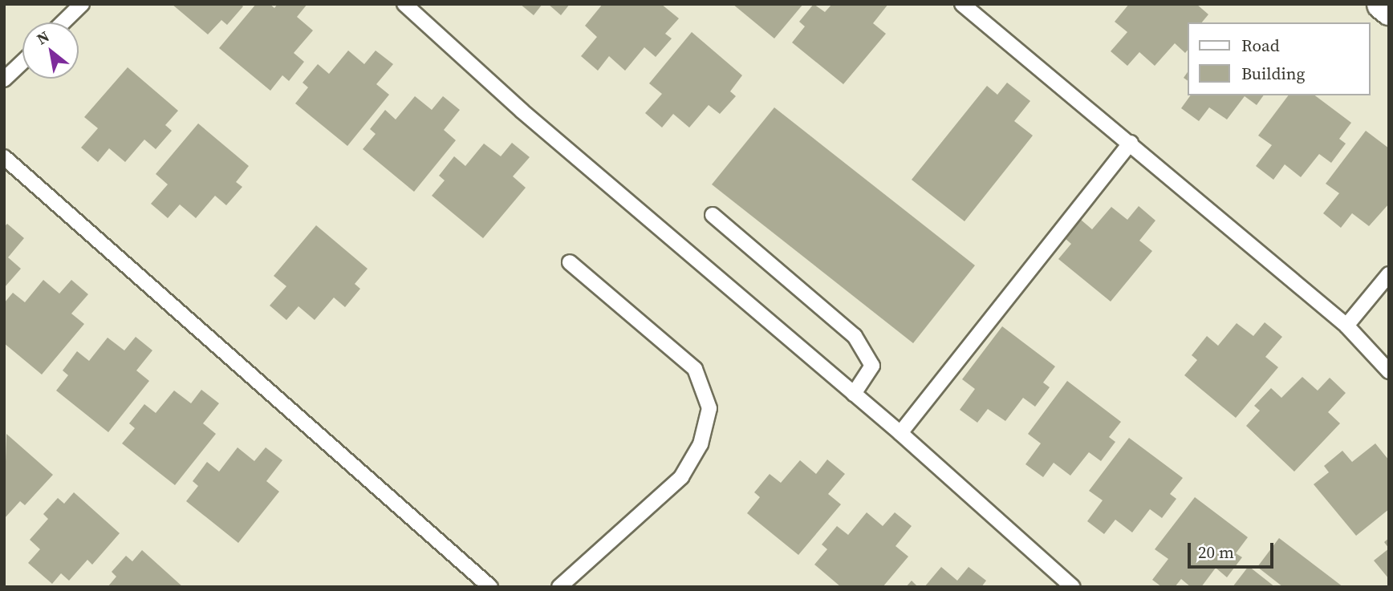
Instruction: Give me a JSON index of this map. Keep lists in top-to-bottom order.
{
  "legend": ["Road", "Building"],
  "scale_bar": "20 m",
  "north": "top left"
}
